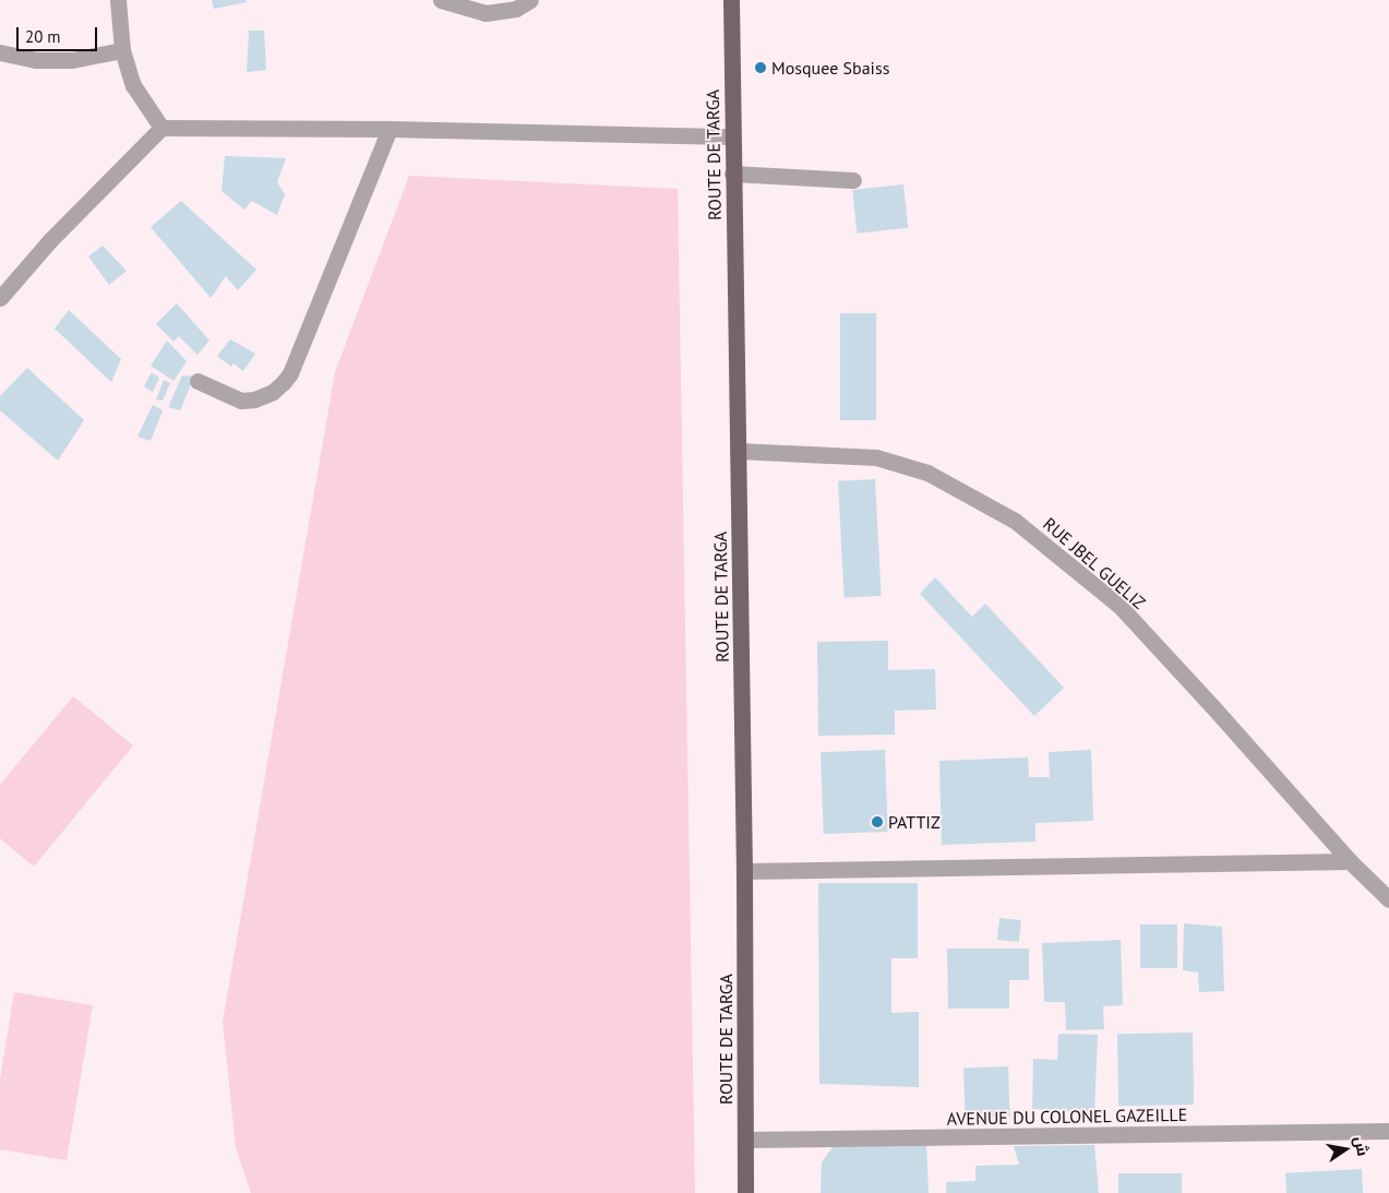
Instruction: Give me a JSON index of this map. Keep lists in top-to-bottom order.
{
  "streets": {
    "main road": ["ROUTE DE TARGA"],
    "street": ["RUE JBEL GUELIZ", "AVENUE DU COLONEL GAZEILLE"]
  },
  "crossings": [
    ["ROUTE DE TARGA", "RUE JBEL GUELIZ"],
    ["ROUTE DE TARGA", "AVENUE DU COLONEL GAZEILLE"]
  ],
  "places": ["Mosquee Sbaiss", "PATTIZ"],
  "scale_bar": "20 m",
  "north": "right"
}
